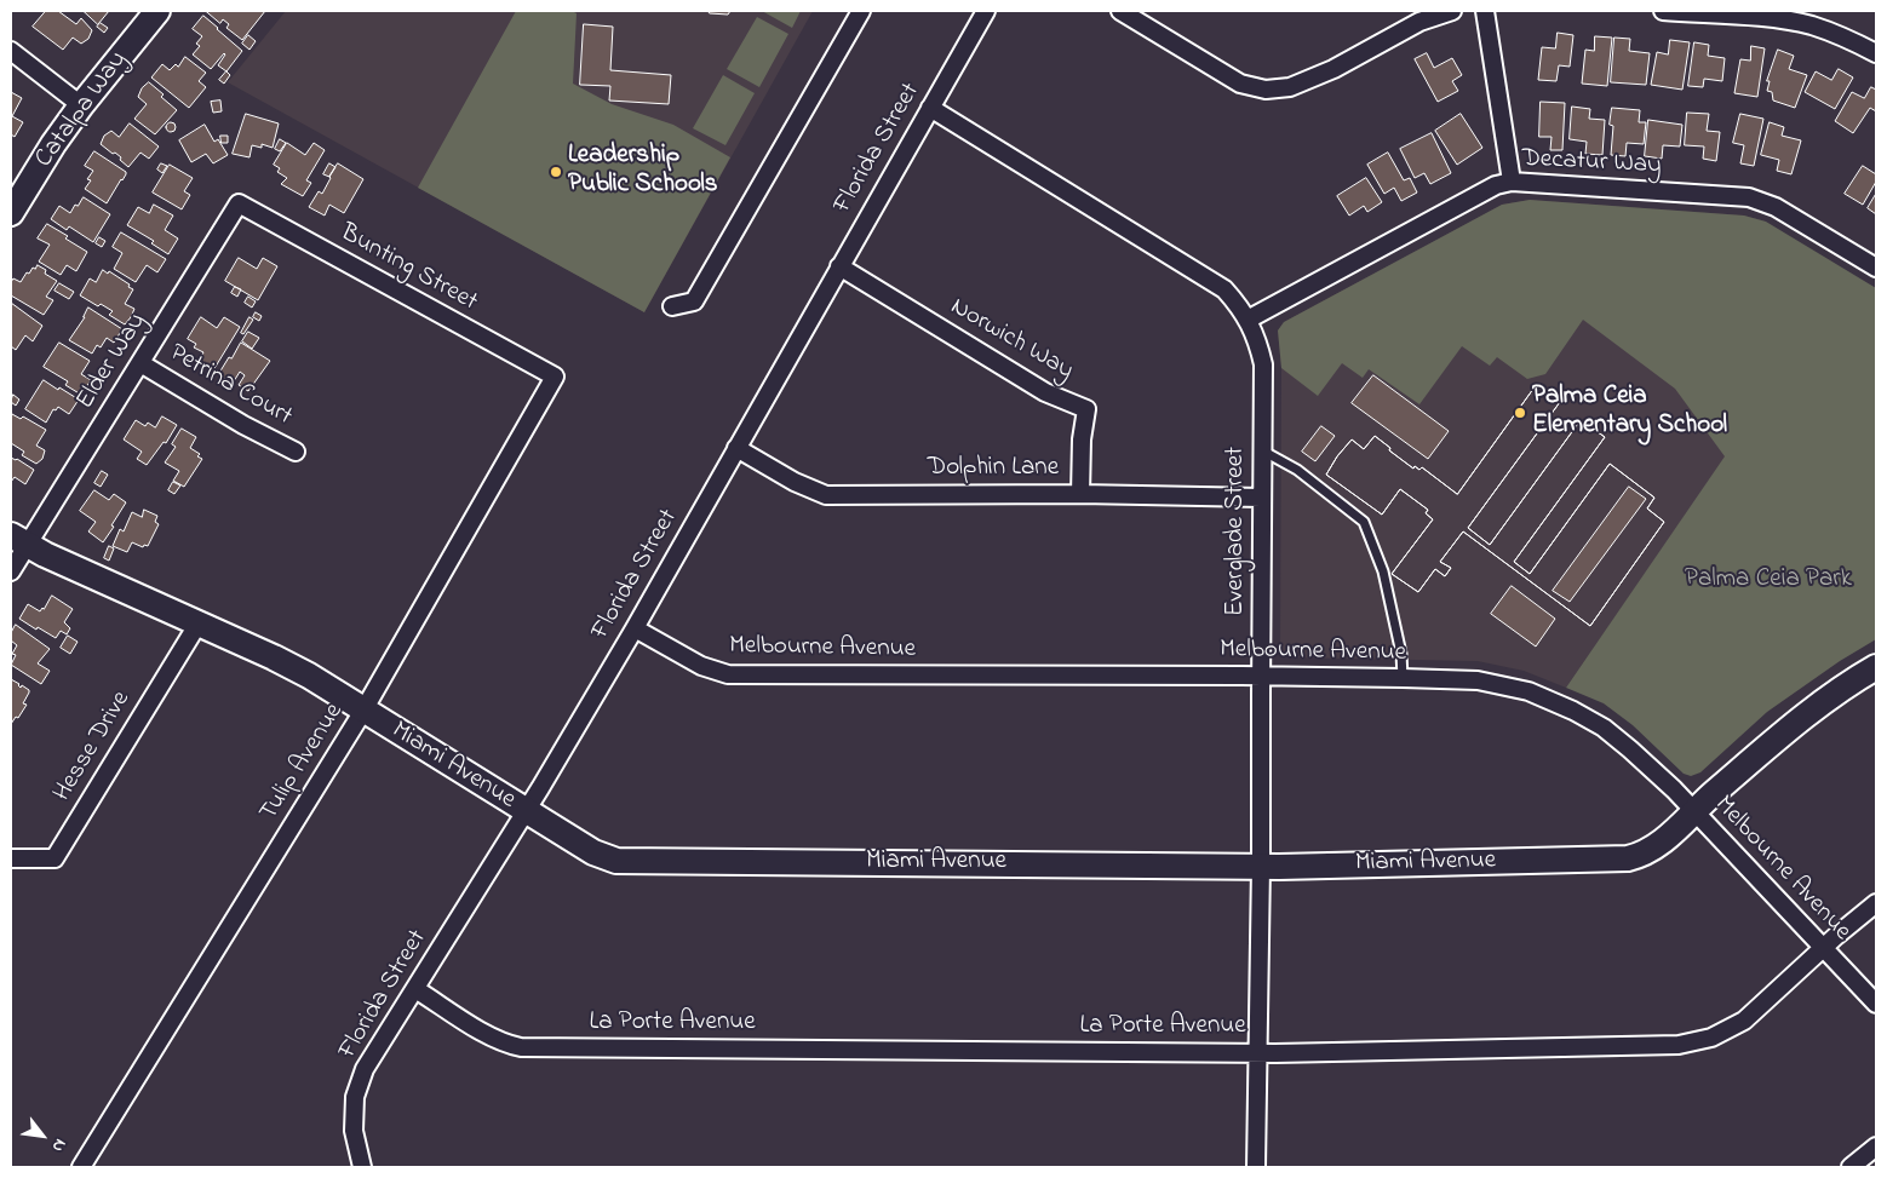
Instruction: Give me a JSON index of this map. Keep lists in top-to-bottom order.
{
  "streets": {
    "street": [
      "Catalpa Way",
      "Florida Street",
      "Decatur Way",
      "Bunting Street",
      "Norwich Way",
      "Elder Way",
      "Petrina Court",
      "Dolphin Lane",
      "Everglade Street",
      "Melbourne Avenue",
      "Hesse Drive",
      "Tulip Avenue",
      "Miami Avenue",
      "La Porte Avenue"
    ]
  },
  "crossings": [
    ["Florida Street", "Norwich Way"],
    ["Florida Street", "Dolphin Lane"],
    ["Florida Street", "Everglade Street"],
    ["Florida Street", "Melbourne Avenue"],
    ["Florida Street", "Miami Avenue"],
    ["Florida Street", "La Porte Avenue"],
    ["Decatur Way", "Everglade Street"],
    ["Bunting Street", "Elder Way"],
    ["Bunting Street", "Tulip Avenue"],
    ["Norwich Way", "Dolphin Lane"],
    ["Elder Way", "Petrina Court"],
    ["Elder Way", "Miami Avenue"],
    ["Dolphin Lane", "Everglade Street"],
    ["Everglade Street", "Melbourne Avenue"],
    ["Everglade Street", "Miami Avenue"],
    ["Everglade Street", "La Porte Avenue"],
    ["Melbourne Avenue", "Miami Avenue"],
    ["Melbourne Avenue", "La Porte Avenue"],
    ["Hesse Drive", "Miami Avenue"],
    ["Tulip Avenue", "Miami Avenue"]
  ],
  "parks": ["Palma Ceia Park"],
  "places": ["Leadership Public Schools", "Palma Ceia Elementary School"],
  "north": "bottom right"
}
